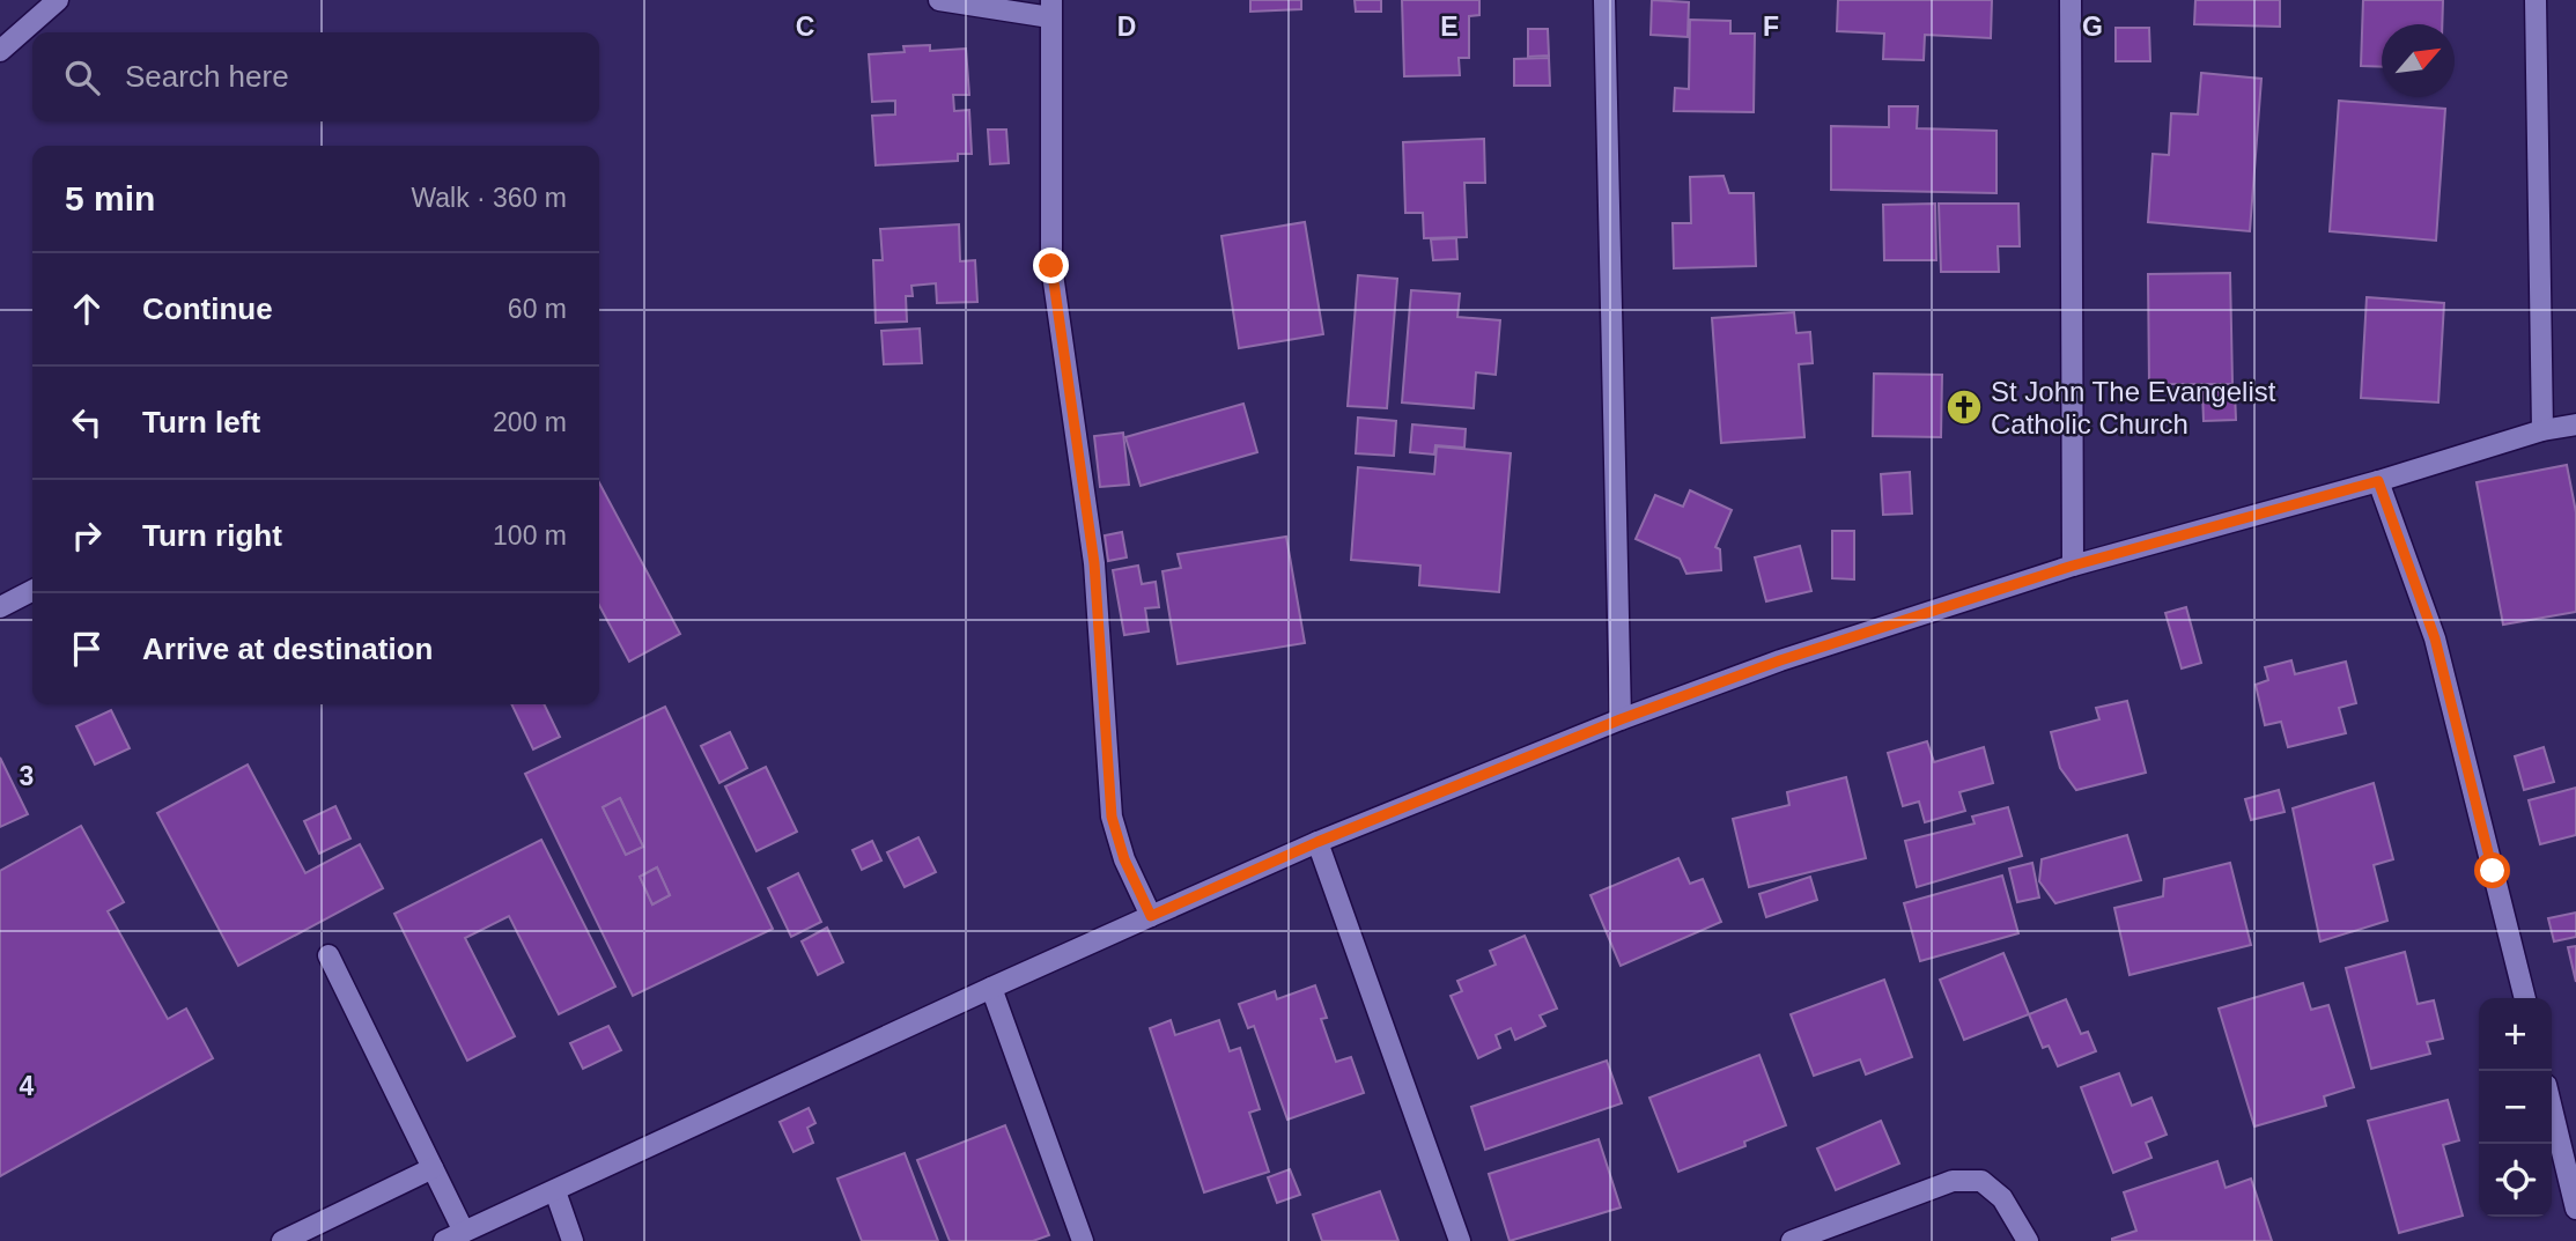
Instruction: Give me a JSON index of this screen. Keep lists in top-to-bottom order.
{
  "places": {
    "church": ["St John The Evangelist Catholic Church"]
  },
  "north": "top right",
  "page": {
    "search": "Search here",
    "heading": ["5 min", "Walk · 360 m"],
    "list": [
      ["Continue", "60 m"],
      ["Turn left", "200 m"],
      ["Turn right", "100 m"],
      "Arrive at destination"
    ],
    "map_buttons": ["+", "−"]
  },
  "grid": {
    "columns": [
      "C",
      "D",
      "E",
      "F",
      "G"
    ],
    "rows": ["3", "4"]
  }
}
